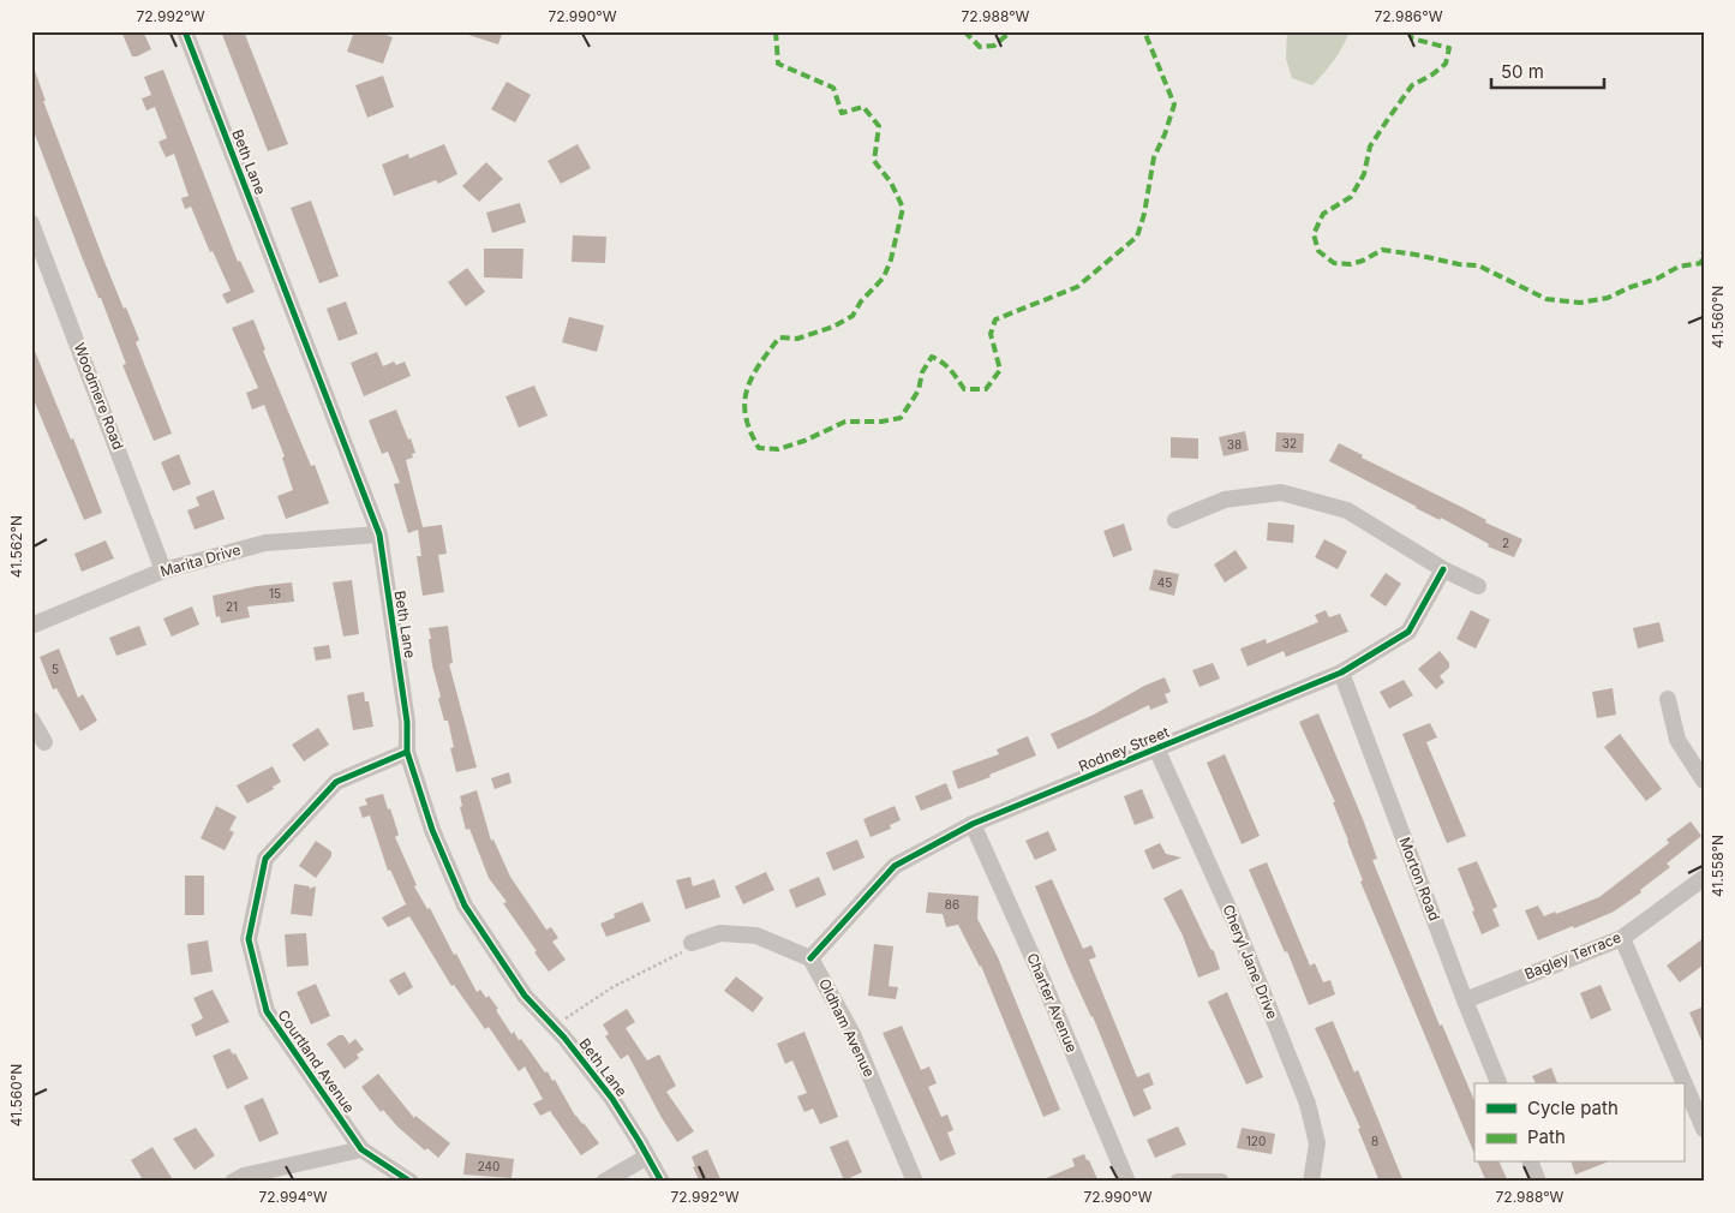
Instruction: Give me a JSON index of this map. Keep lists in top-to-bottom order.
{
  "streets": {
    "street": [
      "Beth Lane",
      "Woodmere Road",
      "Marita Drive",
      "Rodney Street",
      "Morton Road",
      "Bagley Terrace",
      "Cheryl Jane Drive",
      "Charter Avenue",
      "Oldham Avenue",
      "Courtland Avenue"
    ]
  },
  "crossings": [
    ["Beth Lane", "Marita Drive"],
    ["Beth Lane", "Courtland Avenue"],
    ["Woodmere Road", "Marita Drive"],
    ["Rodney Street", "Morton Road"],
    ["Rodney Street", "Cheryl Jane Drive"],
    ["Rodney Street", "Charter Avenue"],
    ["Rodney Street", "Oldham Avenue"],
    ["Morton Road", "Bagley Terrace"]
  ],
  "house_numbers": [
    "32",
    "38",
    "2",
    "45",
    "15",
    "21",
    "5",
    "86",
    "120",
    "8",
    "240"
  ],
  "legend": ["Cycle path", "Path"],
  "scale_bar": "50 m",
  "coordinates": [
    "72.992°W",
    "72.990°W",
    "72.988°W",
    "72.986°W",
    "41.560°N",
    "41.562°N",
    "41.558°N",
    "72.994°W"
  ]
}
